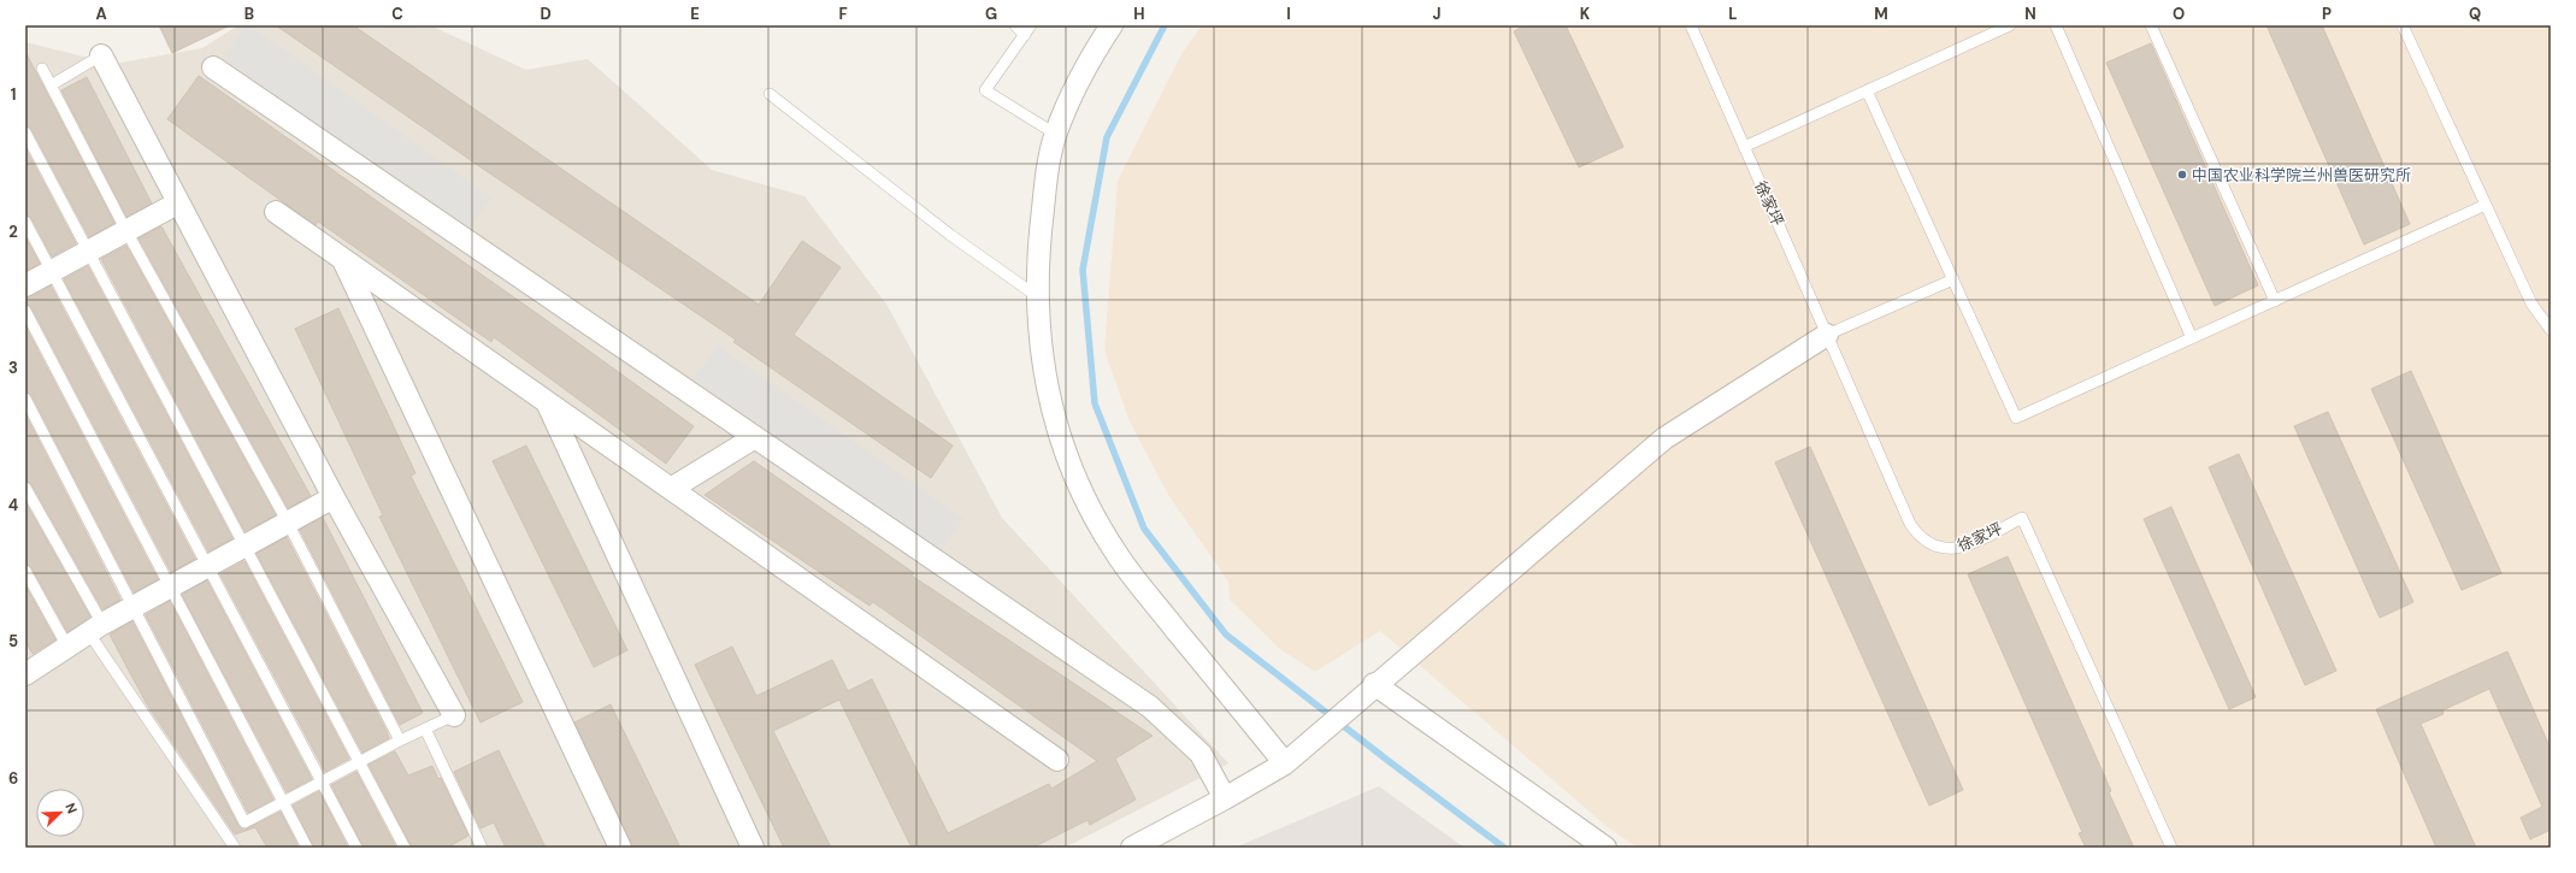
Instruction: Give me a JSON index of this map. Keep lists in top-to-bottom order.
{
  "streets": {
    "lane": ["徐家坪"]
  },
  "places": ["中国农业科学院兰州兽医研究所"],
  "north": "top right",
  "grid": {
    "columns": [
      "A",
      "B",
      "C",
      "D",
      "E",
      "F",
      "G",
      "H",
      "I",
      "J",
      "K",
      "L",
      "M",
      "N",
      "O",
      "P",
      "Q"
    ],
    "rows": [
      "1",
      "2",
      "3",
      "4",
      "5",
      "6"
    ]
  }
}
